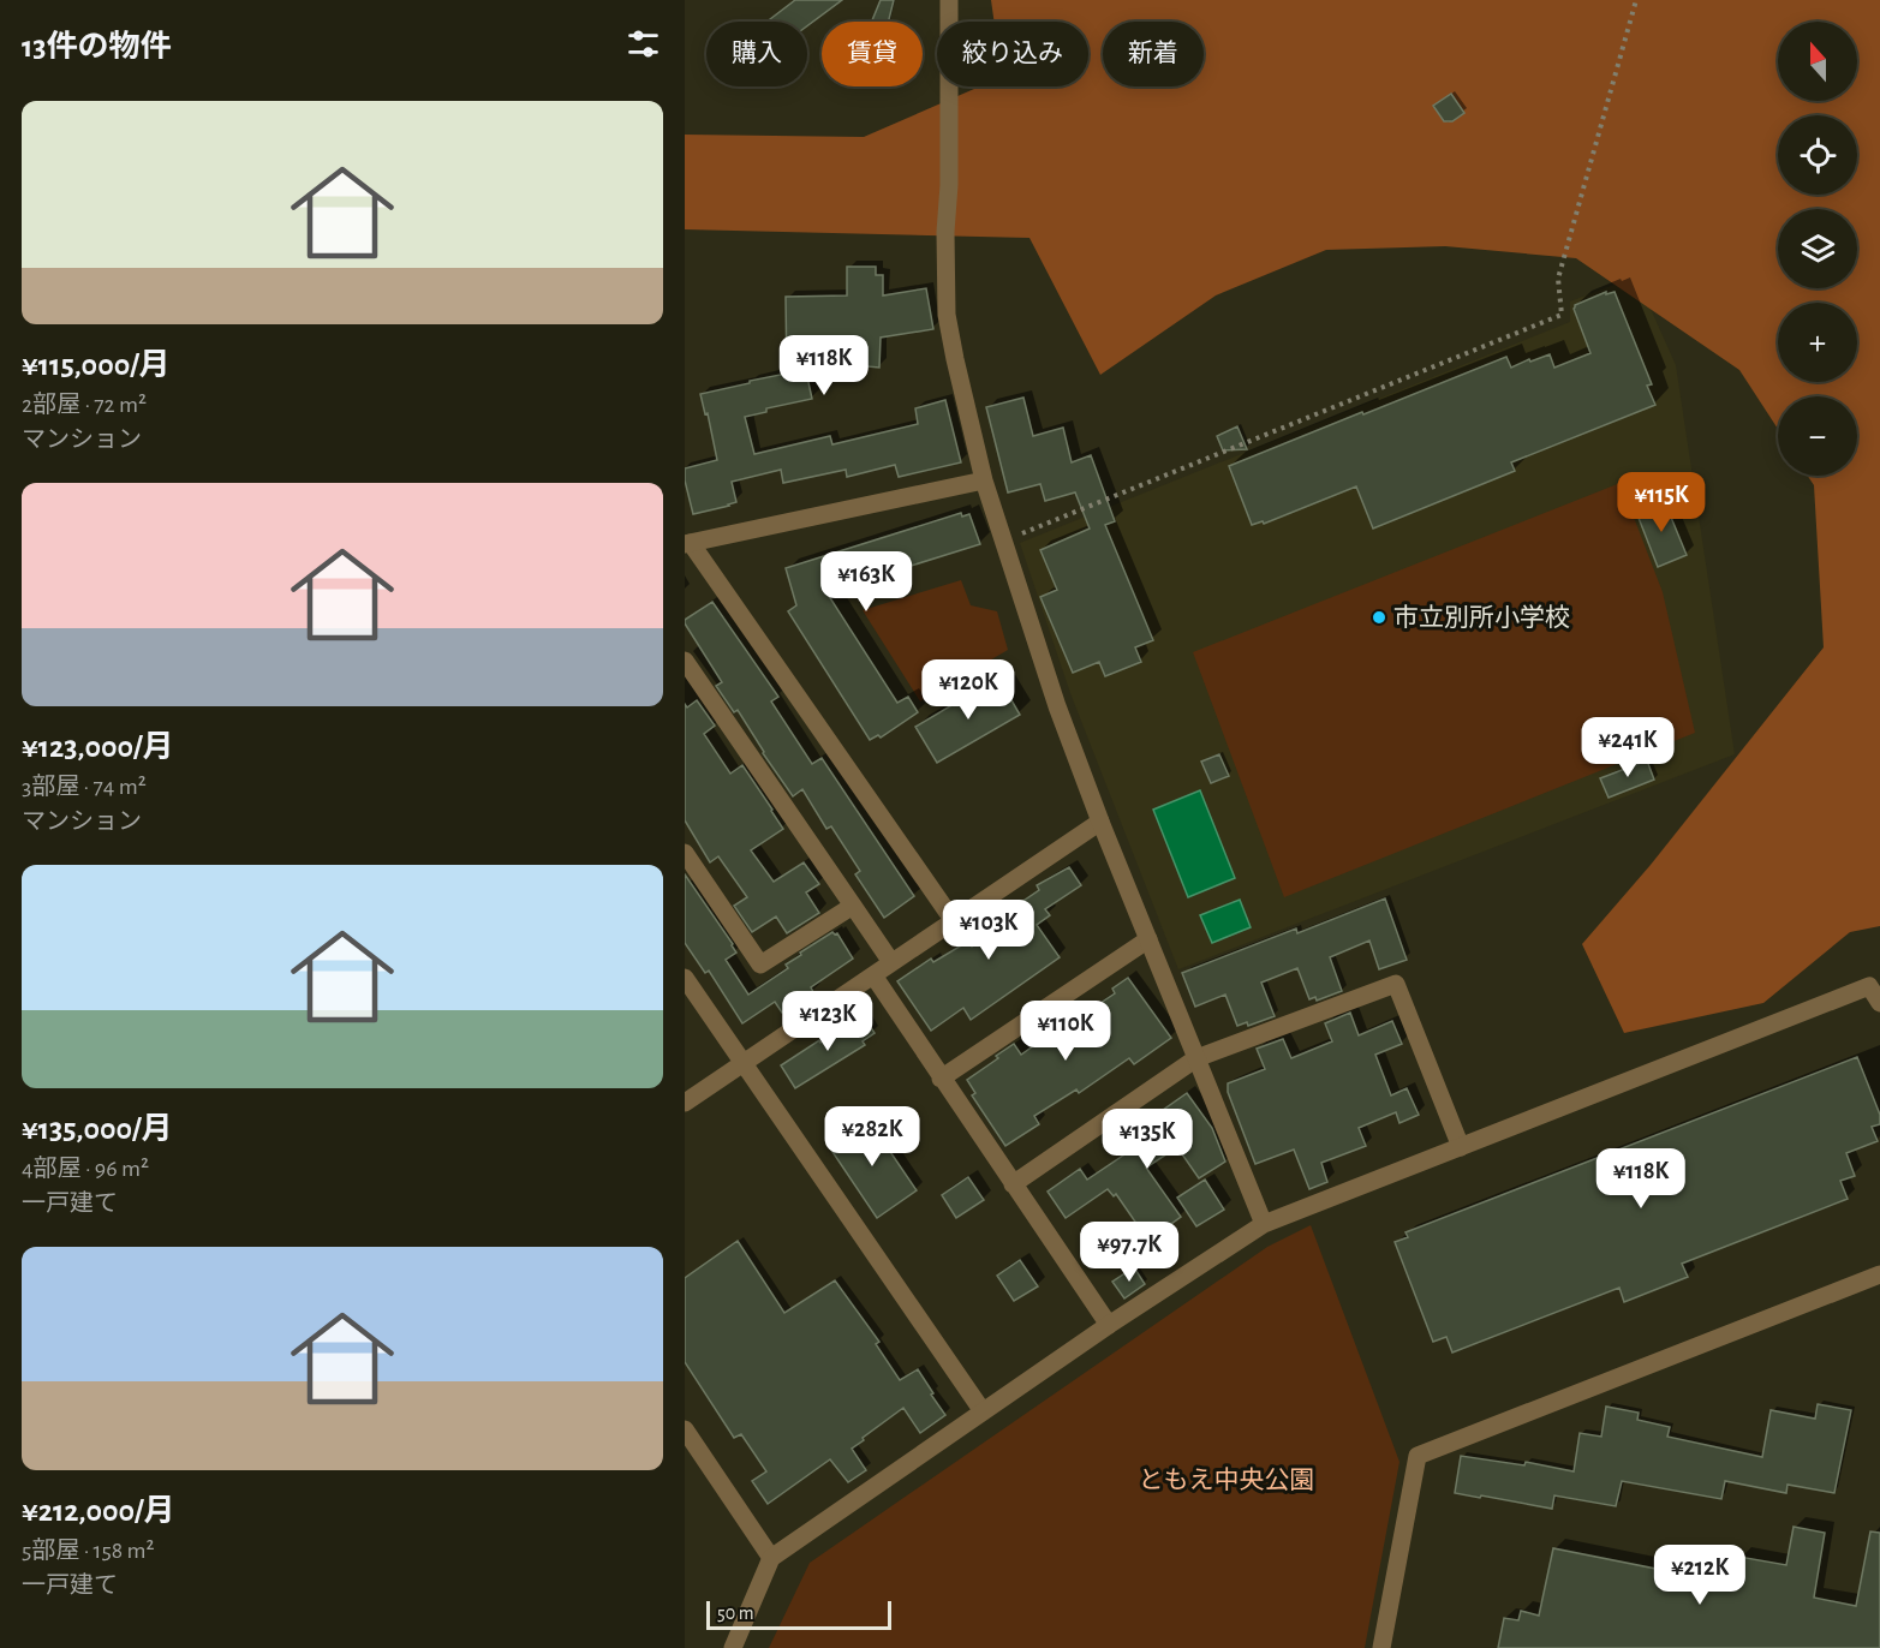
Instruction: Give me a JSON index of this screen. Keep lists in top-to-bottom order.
{
  "parks": ["ともえ中央公園"],
  "places": ["市立別所小学校"],
  "scale_bar": "50 m",
  "north": "top",
  "page": {
    "heading": "13件の物件",
    "map_buttons": ["+", "−"],
    "chip": [
      "購入",
      "賃貸",
      "絞り込み",
      "新着"
    ],
    "list": [
      {
        "name": "¥115,000/月",
        "note": "2部屋 · 72 m² · マンション"
      },
      {
        "name": "¥123,000/月",
        "note": "3部屋 · 74 m² · マンション"
      },
      {
        "name": "¥135,000/月",
        "note": "4部屋 · 96 m² · 一戸建て"
      },
      {
        "name": "¥212,000/月",
        "note": "5部屋 · 158 m² · 一戸建て"
      }
    ],
    "price": [
      "¥118K",
      "¥115K",
      "¥163K",
      "¥120K",
      "¥241K",
      "¥103K",
      "¥123K",
      "¥110K",
      "¥282K",
      "¥135K",
      "¥118K",
      "¥97.7K",
      "¥212K"
    ],
    "scale": "50 m"
  }
}
